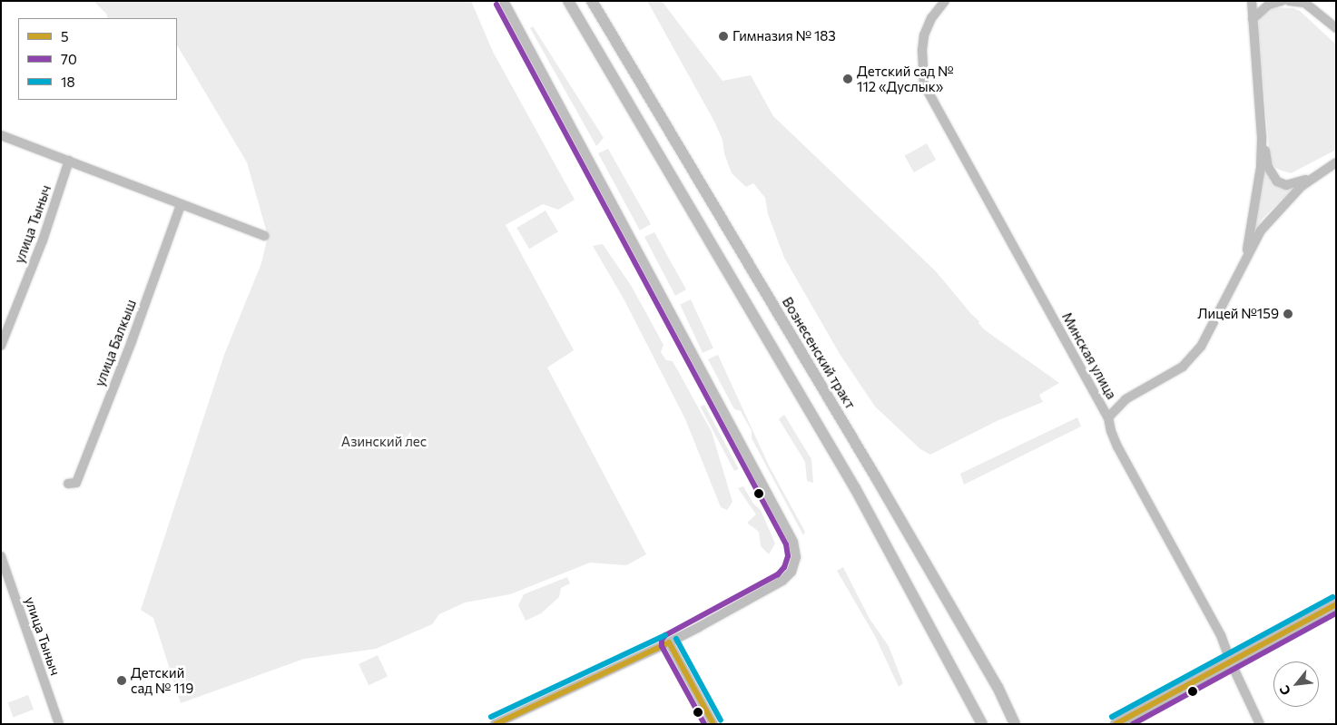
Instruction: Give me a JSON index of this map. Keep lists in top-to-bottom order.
{
  "streets": {
    "main road": ["Вознесенский тракт"],
    "street": ["улица Тыныч", "улица Балкыш", "Минская улица"]
  },
  "parks": ["Азинский лес"],
  "places": [
    "Гимназия № 183",
    "Детский сад № 112 «Дуслык»",
    "Лицей №159",
    "Детский сад № 119"
  ],
  "lines": ["transit line 70", "transit line 18", "transit line 5"],
  "legend": ["5", "70", "18"],
  "north": "bottom left"
}
